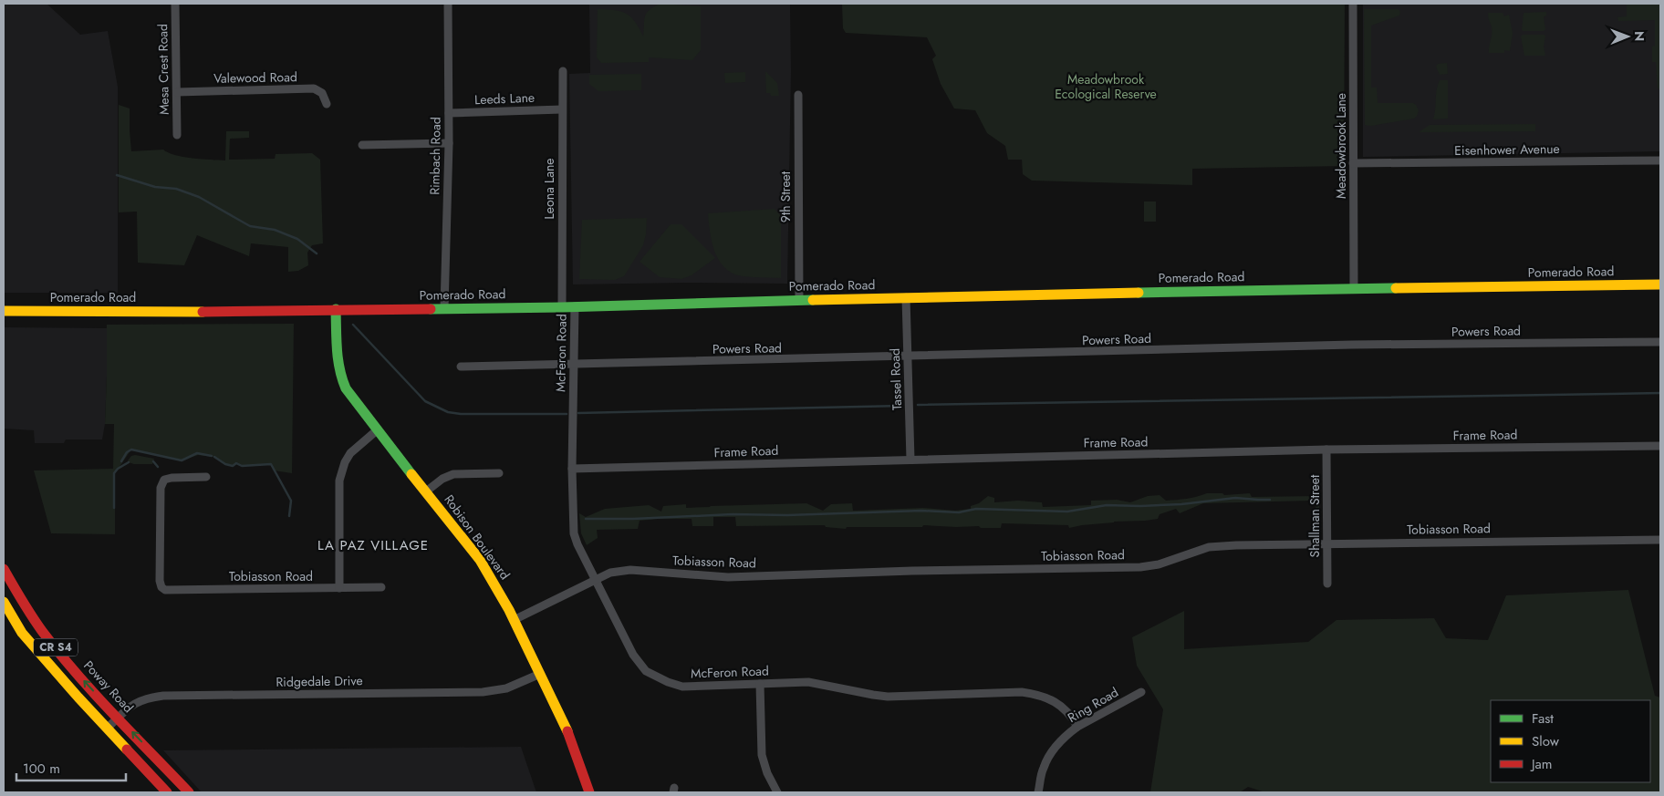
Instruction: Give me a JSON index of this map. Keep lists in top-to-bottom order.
{
  "streets": {
    "main road": [
      "Pomerado Road",
      "Robison Boulevard",
      "CR S4",
      "Poway Road"
    ],
    "street": [
      "Mesa Crest Road",
      "Valewood Road",
      "Leeds Lane",
      "Meadowbrook Lane",
      "Eisenhower Avenue",
      "Rimbach Road",
      "Leona Lane",
      "9th Street",
      "Powers Road",
      "McFeron Road",
      "Tassel Road",
      "Frame Road",
      "Shallman Street",
      "Tobiasson Road",
      "Ridgedale Drive",
      "Ring Road"
    ]
  },
  "crossings": [
    ["Mesa Crest Road", "Valewood Road"],
    ["Leeds Lane", "Rimbach Road"],
    ["Leeds Lane", "Leona Lane"],
    ["Meadowbrook Lane", "Eisenhower Avenue"],
    ["Meadowbrook Lane", "Pomerado Road"],
    ["Rimbach Road", "Pomerado Road"],
    ["Leona Lane", "Pomerado Road"],
    ["9th Street", "Pomerado Road"],
    ["Pomerado Road", "McFeron Road"],
    ["Pomerado Road", "Tassel Road"],
    ["Pomerado Road", "Robison Boulevard"],
    ["Powers Road", "McFeron Road"],
    ["Powers Road", "Tassel Road"],
    ["McFeron Road", "Frame Road"],
    ["McFeron Road", "Tobiasson Road"],
    ["McFeron Road", "Ring Road"],
    ["Tassel Road", "Frame Road"],
    ["Frame Road", "Shallman Street"],
    ["Shallman Street", "Tobiasson Road"],
    ["Tobiasson Road", "Robison Boulevard"],
    ["Robison Boulevard", "Ridgedale Drive"],
    ["CR S4", "Ridgedale Drive"],
    ["Ridgedale Drive", "Poway Road"]
  ],
  "districts": ["LA PAZ VILLAGE"],
  "parks": ["Meadowbrook Ecological Reserve"],
  "legend": ["Fast", "Slow", "Jam"],
  "scale_bar": "100 m",
  "north": "right"
}
